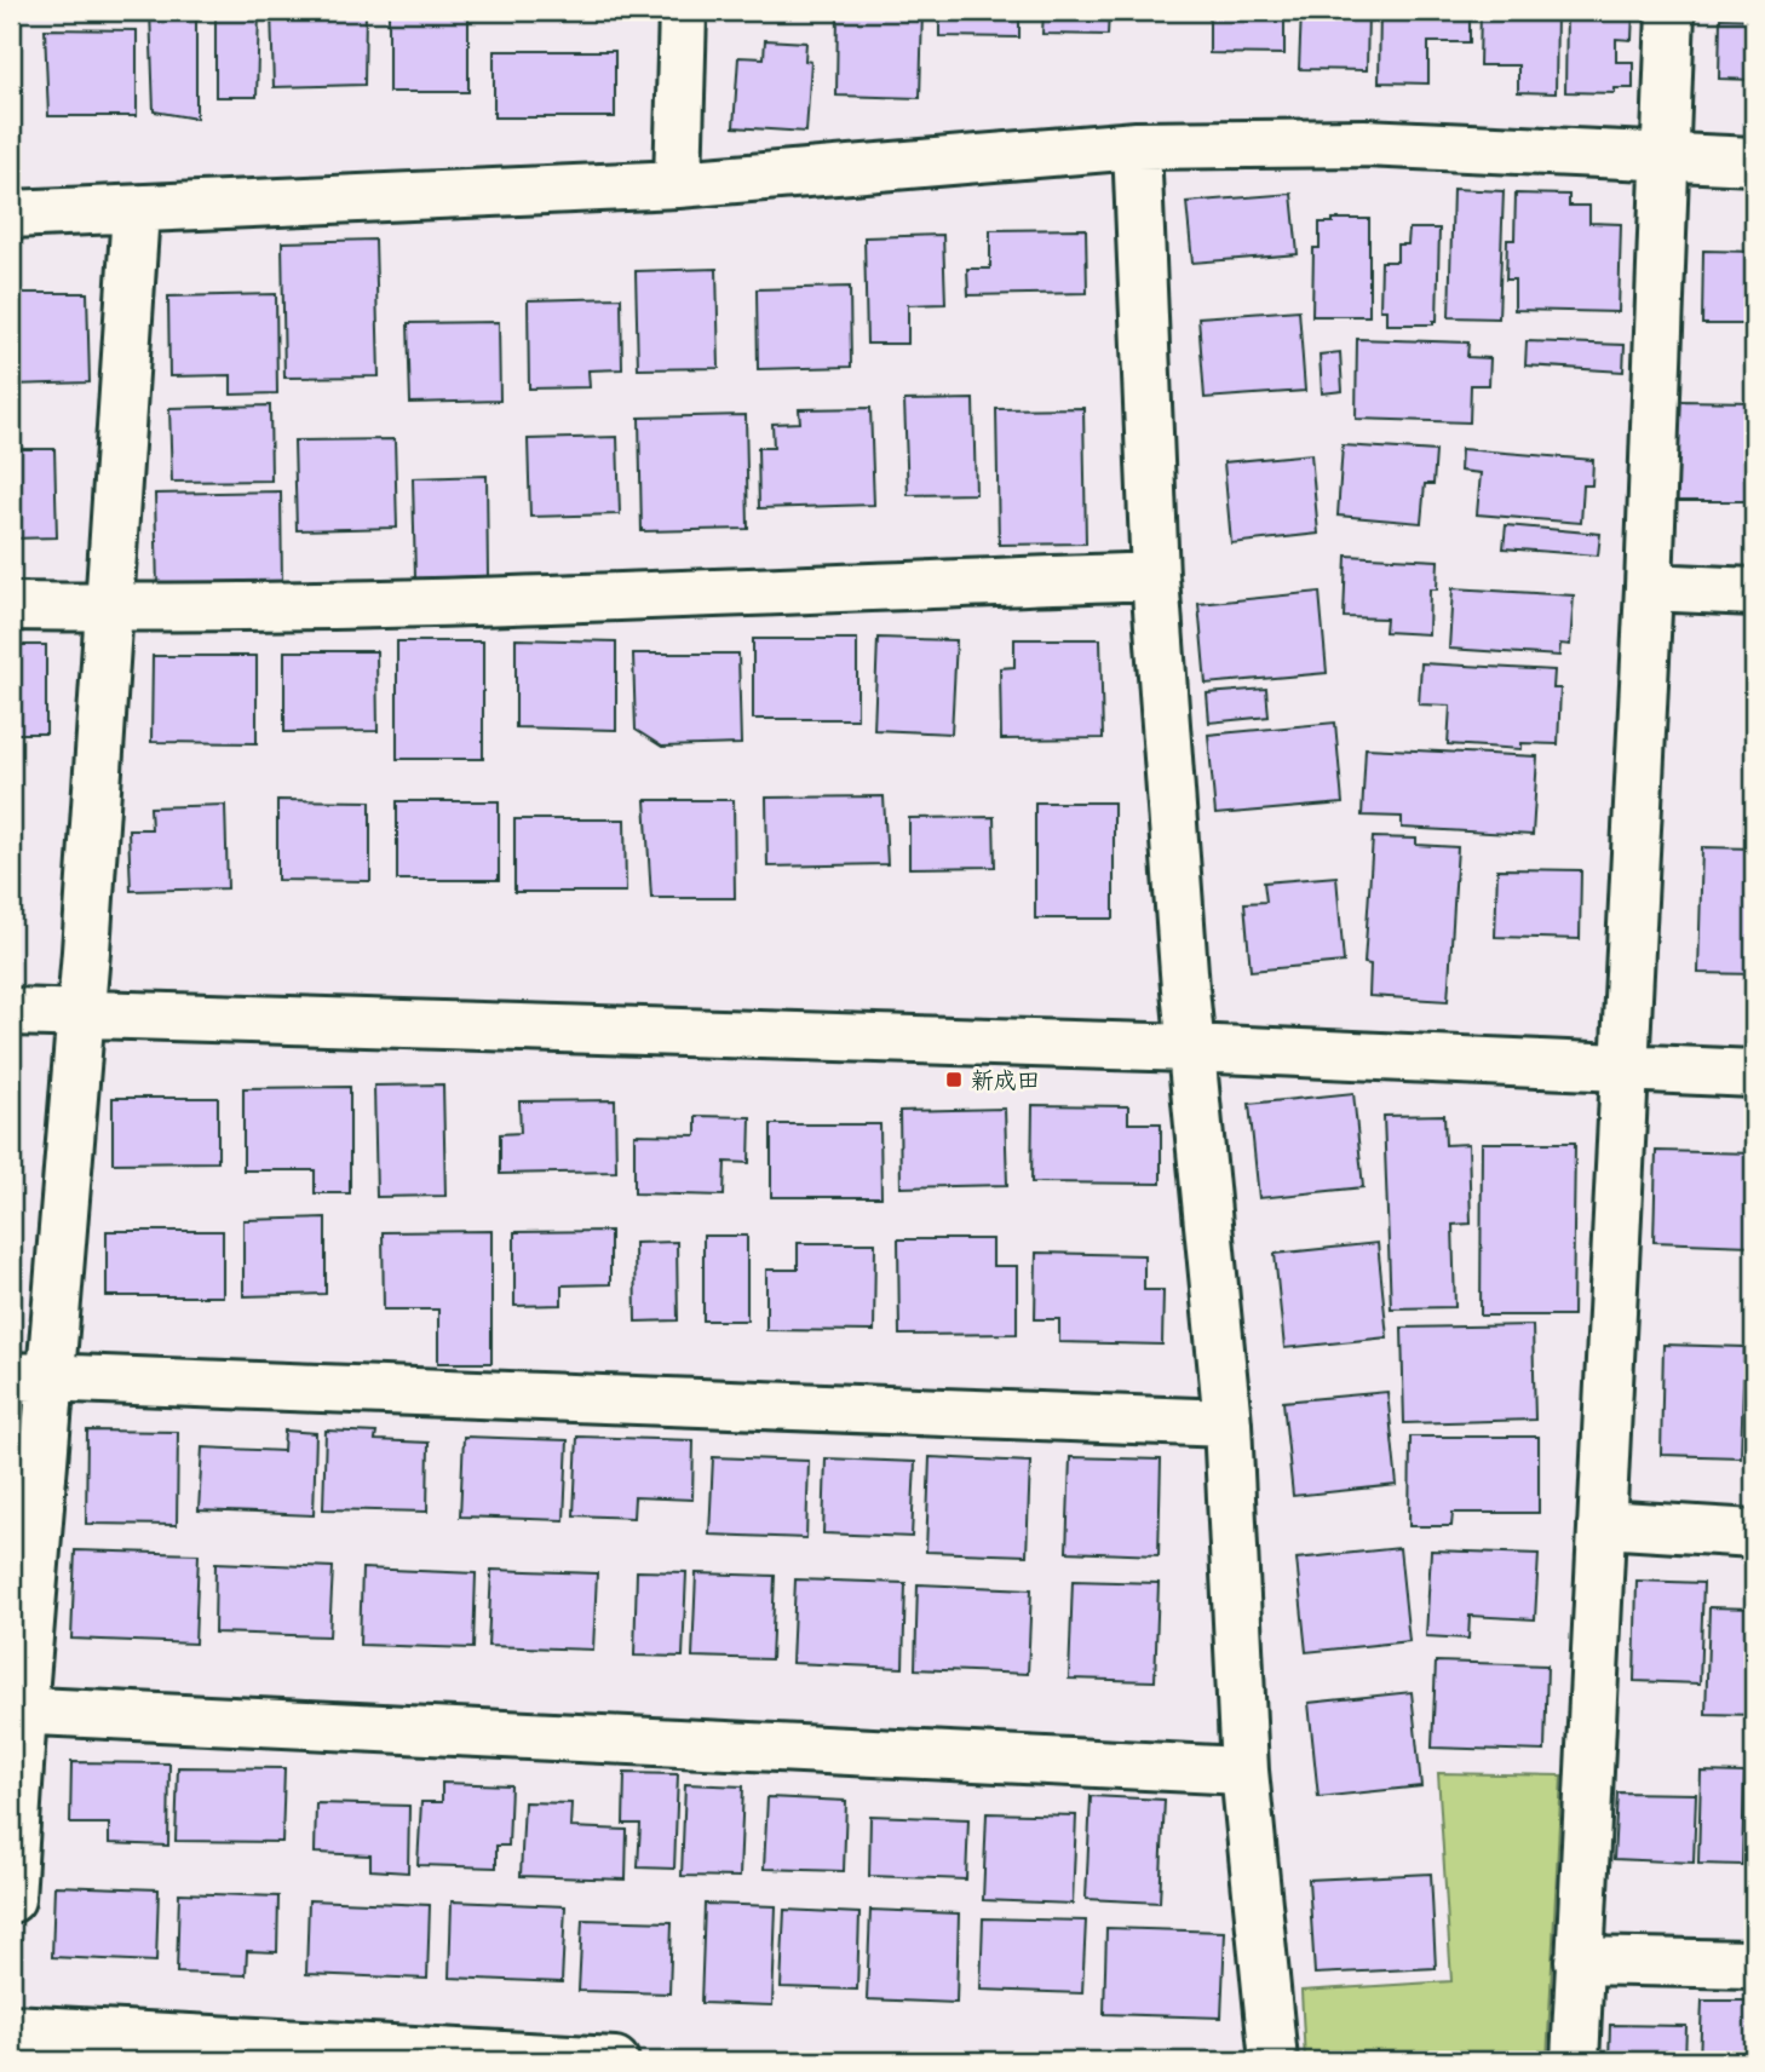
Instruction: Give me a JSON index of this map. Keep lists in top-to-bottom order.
{
  "places": {
    "transit": ["新成田"]
  }
}
